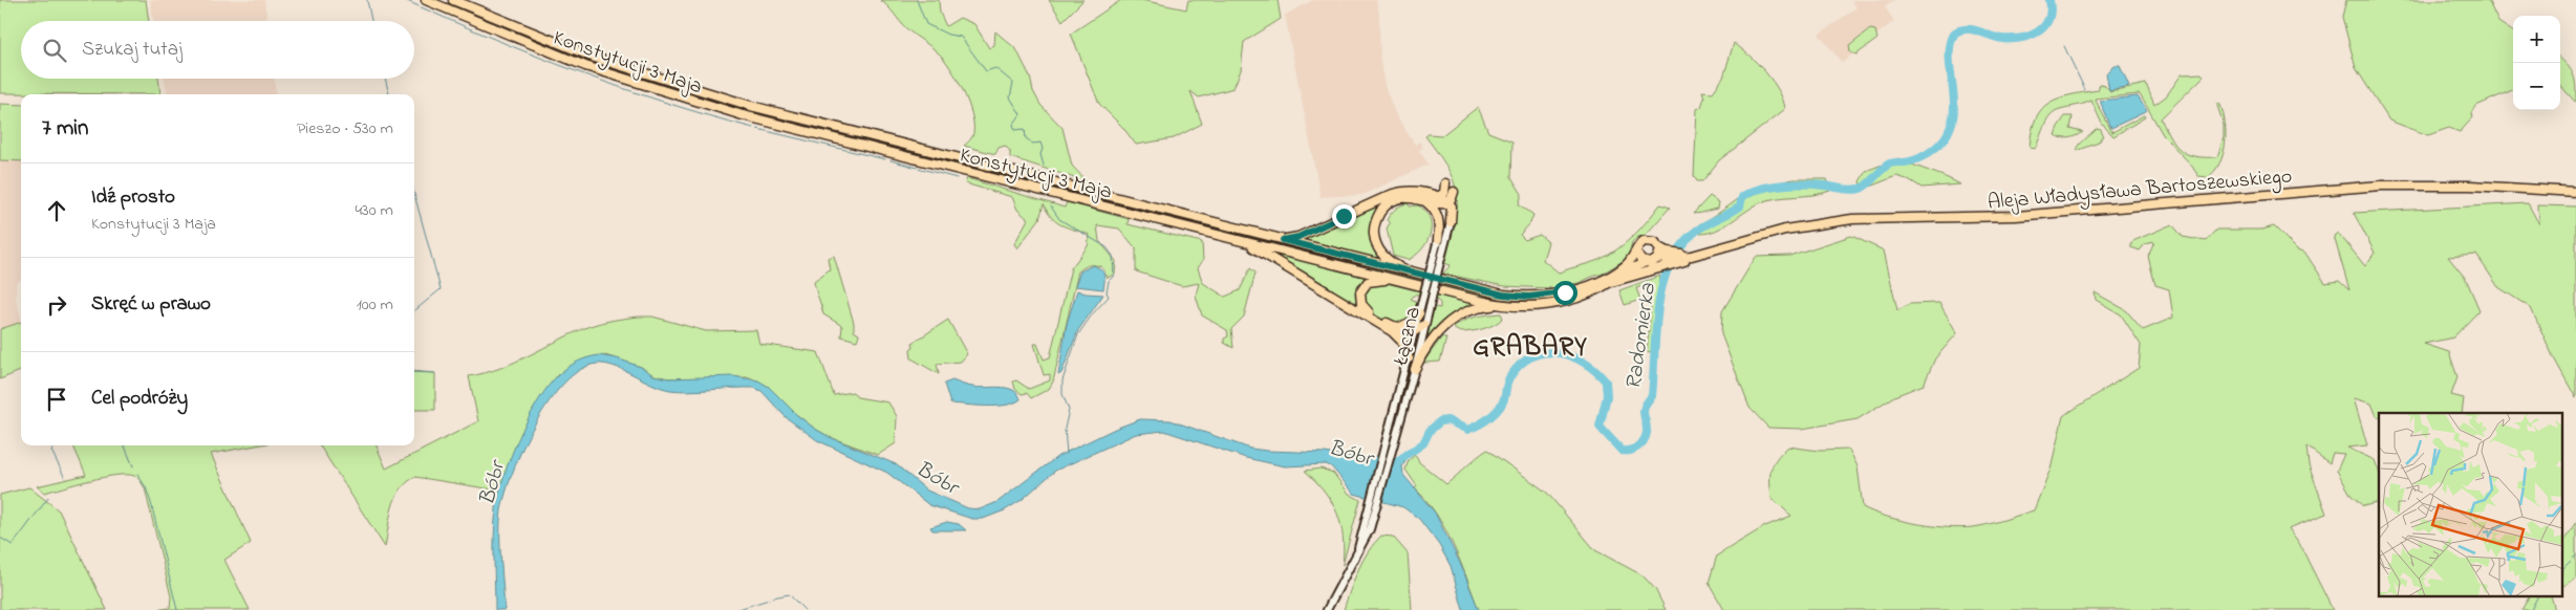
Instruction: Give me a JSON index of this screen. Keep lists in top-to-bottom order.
{
  "streets": {
    "main road": ["Konstytucji 3 Maja", "Aleja Władysława Bartoszewskiego", "Łączna"]
  },
  "crossings": [
    ["Konstytucji 3 Maja", "Aleja Władysława Bartoszewskiego"]
  ],
  "districts": ["GRABARY"],
  "water": ["Radomierka", "Bóbr"],
  "page": {
    "map_buttons": ["+", "−"],
    "search": "Szukaj tutaj",
    "heading": ["7 min", "Pieszo · 530 m"],
    "list": [
      ["Idź prosto", "Konstytucji 3 Maja", "430 m"],
      ["Skręć w prawo", "100 m"],
      "Cel podróży"
    ]
  }
}
